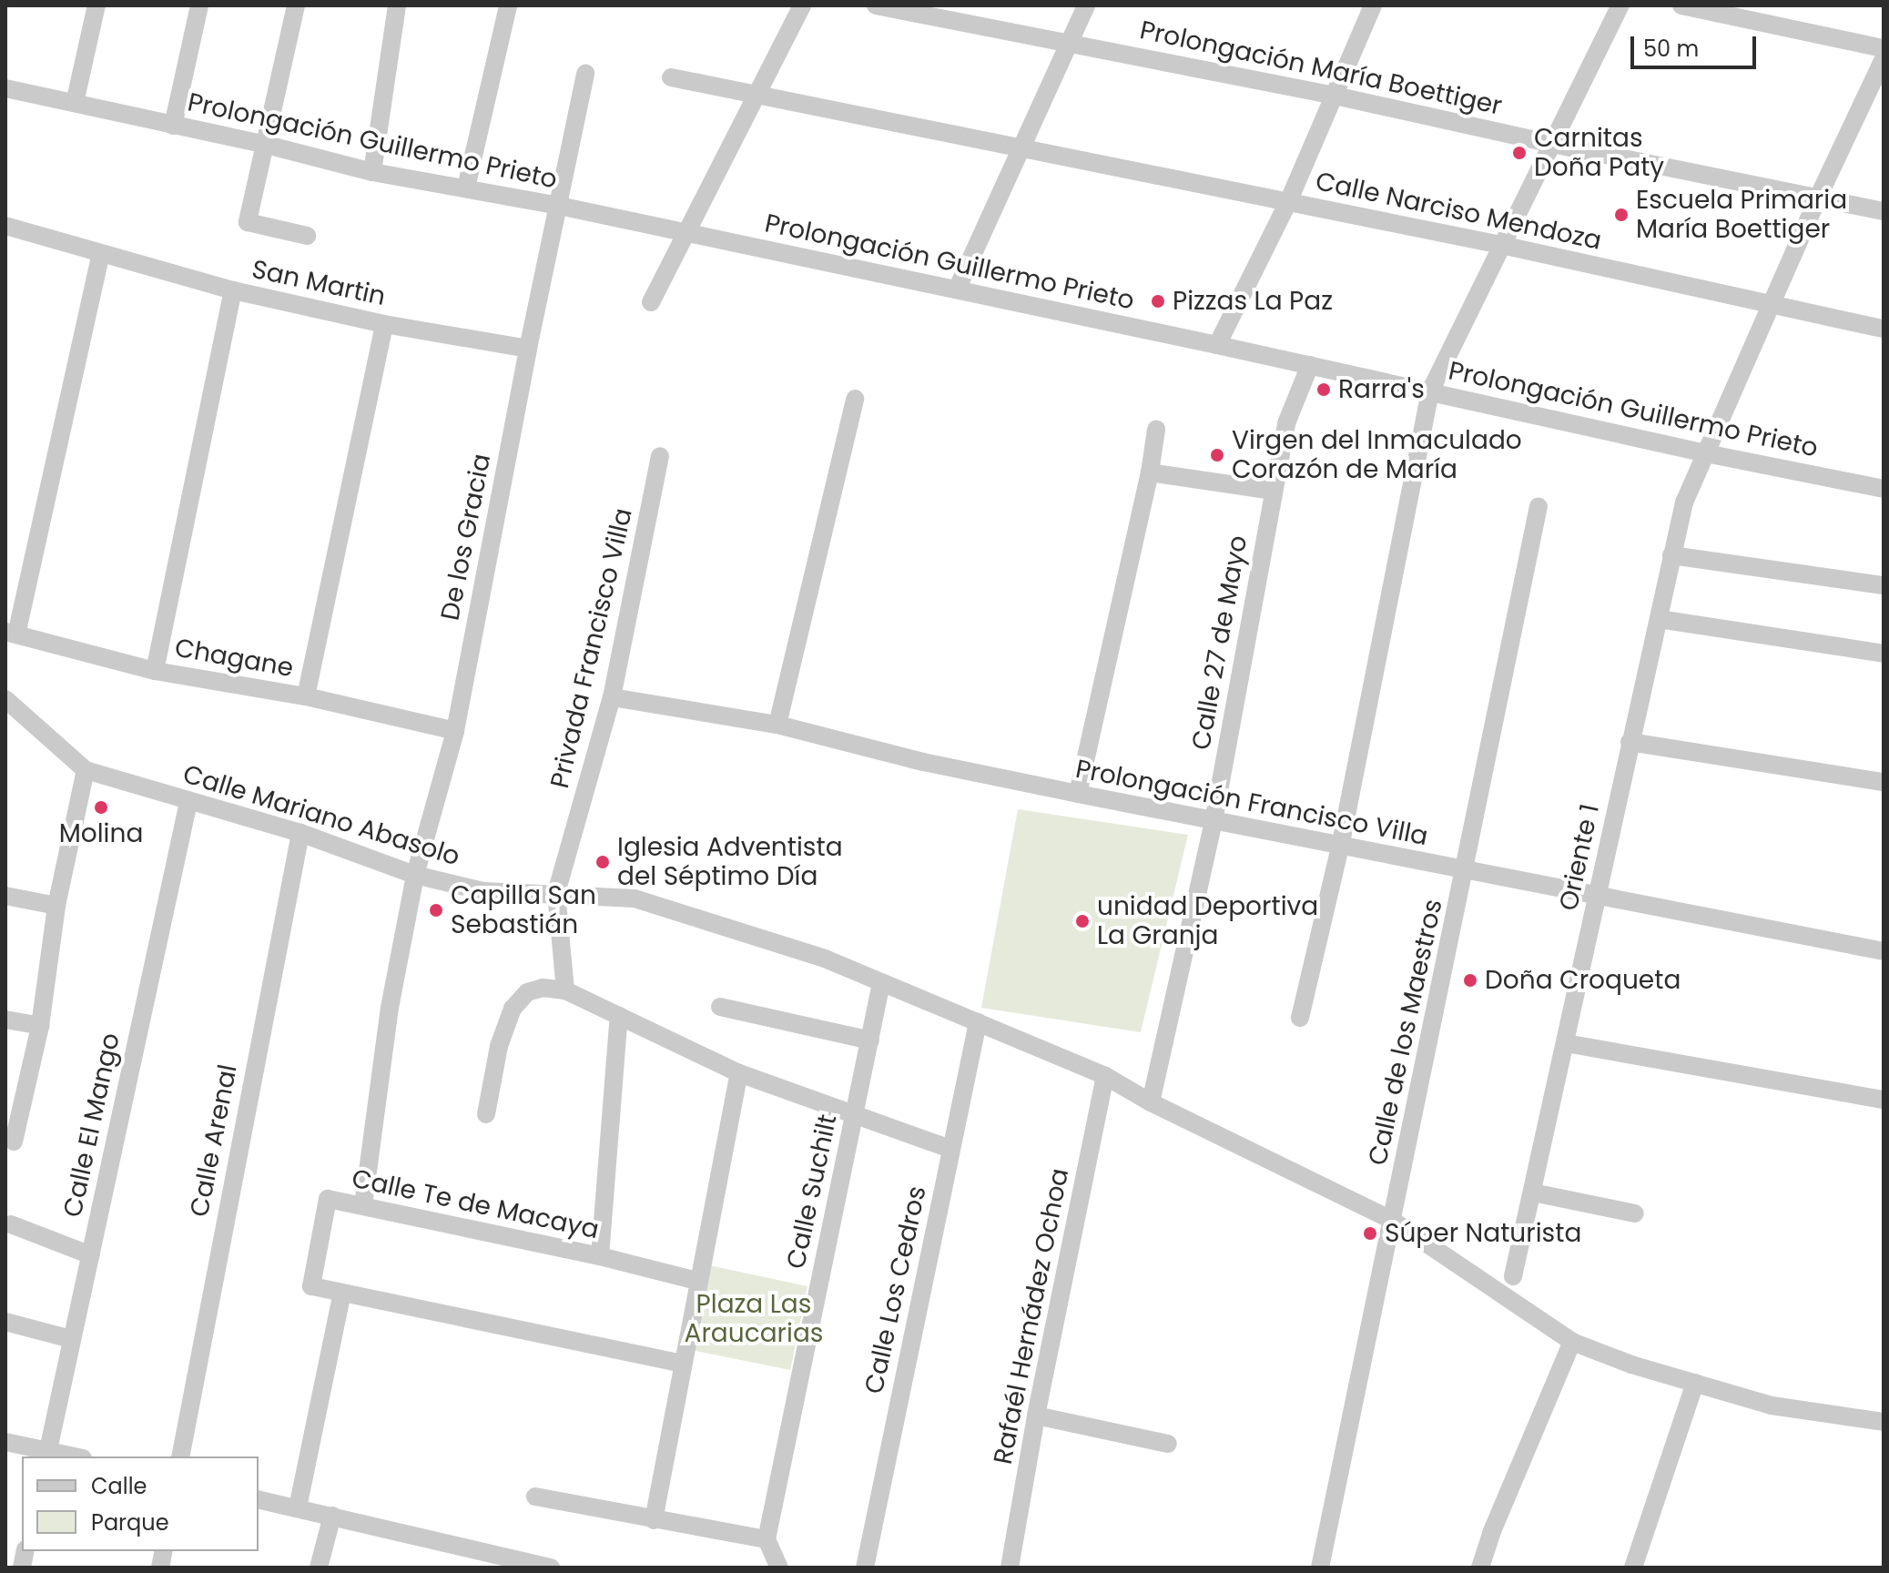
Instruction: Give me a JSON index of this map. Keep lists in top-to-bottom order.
{
  "streets": {
    "street": [
      "Prolongación María Boettiger",
      "Prolongación Guillermo Prieto",
      "Calle Narciso Mendoza",
      "San Martin",
      "De los Gracia",
      "Calle 27 de Mayo",
      "Privada Francisco Villa",
      "Chagane",
      "Prolongación Francisco Villa",
      "Calle Mariano Abasolo",
      "Oriente 1",
      "Calle de los Maestros",
      "Calle El Mango",
      "Calle Arenal",
      "Calle Suchilt",
      "Calle Te de Macaya",
      "Calle Los Cedros",
      "Rafaél Hernádez Ochoa"
    ]
  },
  "crossings": [
    ["Prolongación María Boettiger", "Oriente 1"],
    ["Prolongación Guillermo Prieto", "De los Gracia"],
    ["Prolongación Guillermo Prieto", "Calle 27 de Mayo"],
    ["Prolongación Guillermo Prieto", "Oriente 1"],
    ["Calle Narciso Mendoza", "Oriente 1"],
    ["San Martin", "De los Gracia"],
    ["De los Gracia", "Chagane"],
    ["De los Gracia", "Calle Mariano Abasolo"],
    ["De los Gracia", "Calle Te de Macaya"],
    ["Calle 27 de Mayo", "Prolongación Francisco Villa"],
    ["Calle 27 de Mayo", "Calle Mariano Abasolo"],
    ["Privada Francisco Villa", "Prolongación Francisco Villa"],
    ["Privada Francisco Villa", "Calle Mariano Abasolo"],
    ["Prolongación Francisco Villa", "Oriente 1"],
    ["Prolongación Francisco Villa", "Calle de los Maestros"],
    ["Calle Mariano Abasolo", "Calle de los Maestros"],
    ["Calle Mariano Abasolo", "Calle El Mango"],
    ["Calle Mariano Abasolo", "Calle Arenal"],
    ["Calle Mariano Abasolo", "Calle Suchilt"],
    ["Calle Mariano Abasolo", "Calle Los Cedros"],
    ["Calle Mariano Abasolo", "Rafaél Hernádez Ochoa"]
  ],
  "parks": ["Plaza Las Araucarias"],
  "places": [
    "Carnitas Doña Paty",
    "Escuela Primaria María Boettiger",
    "Pizzas La Paz",
    "Rarra's",
    "Virgen del Inmaculado Corazón de María",
    "Molina",
    "Iglesia Adventista del Séptimo Día",
    "Capilla San Sebastián",
    "unidad Deportiva La Granja",
    "Doña Croqueta",
    "Súper Naturista"
  ],
  "legend": ["Calle", "Parque"],
  "scale_bar": "50 m"
}
